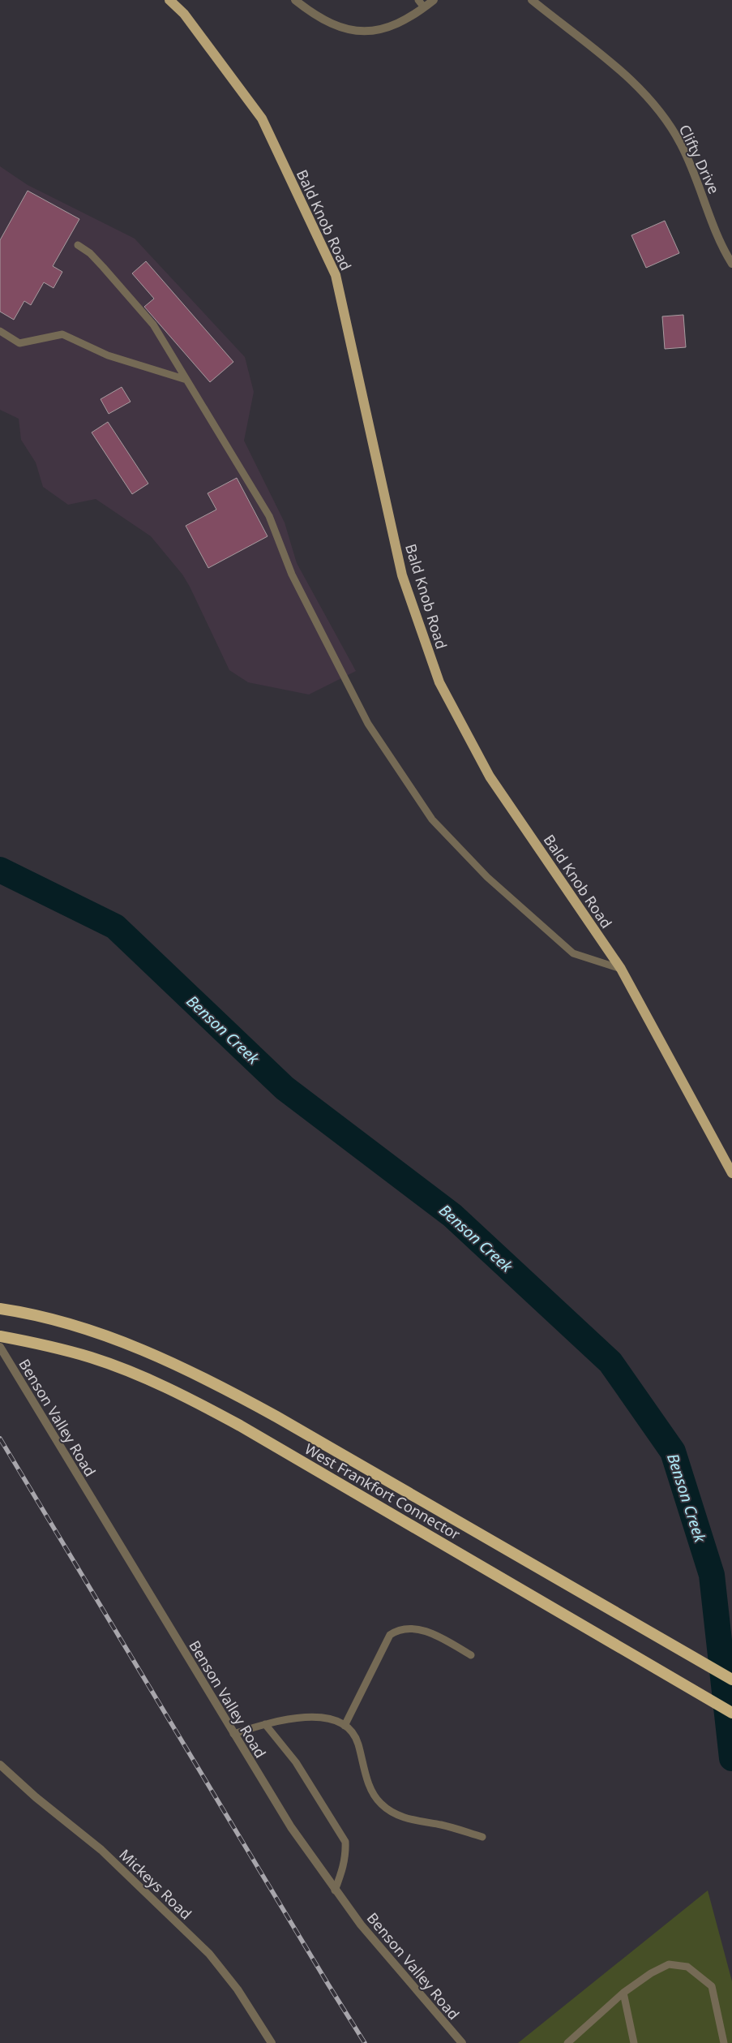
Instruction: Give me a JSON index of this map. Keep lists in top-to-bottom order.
{
  "streets": {
    "highway": ["West Frankfort Connector"],
    "main road": ["Bald Knob Road"],
    "street": ["Clifty Drive", "Benson Valley Road", "Mickeys Road"]
  },
  "water": ["Benson Creek"]
}
